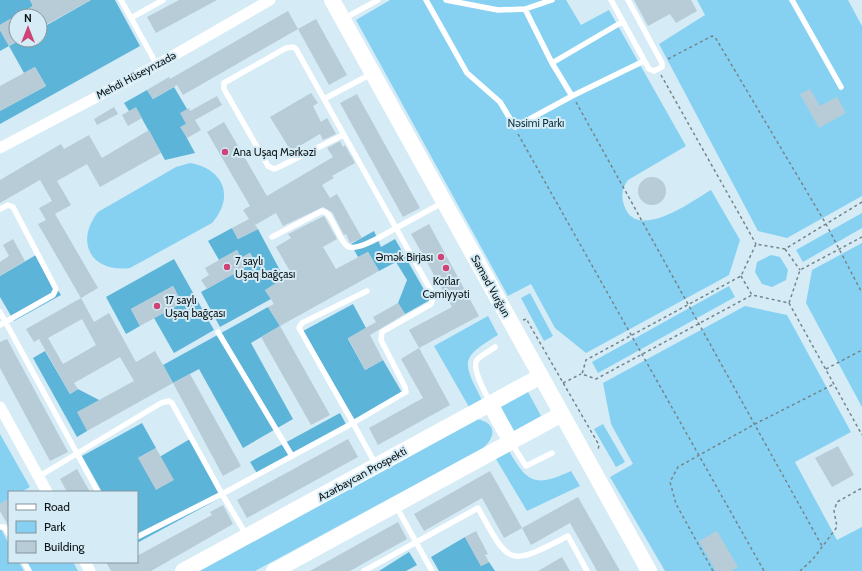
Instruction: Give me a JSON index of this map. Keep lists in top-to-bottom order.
{
  "streets": {
    "main road": ["Səməd Vurğun", "Azərbaycan Prospekti"],
    "street": ["Mehdi Hüseynzadə"]
  },
  "crossings": [
    ["Səməd Vurğun", "Azərbaycan Prospekti"]
  ],
  "parks": ["Nəsimi Parkı"],
  "places": [
    "Ana Uşaq Mərkəzi",
    "Əmək Birjası",
    "7 saylı Uşaq bağçası",
    "Korlar Cəmiyyəti",
    "17 saylı Uşaq bağçası"
  ],
  "legend": ["Road", "Park", "Building"],
  "north": "top"
}
